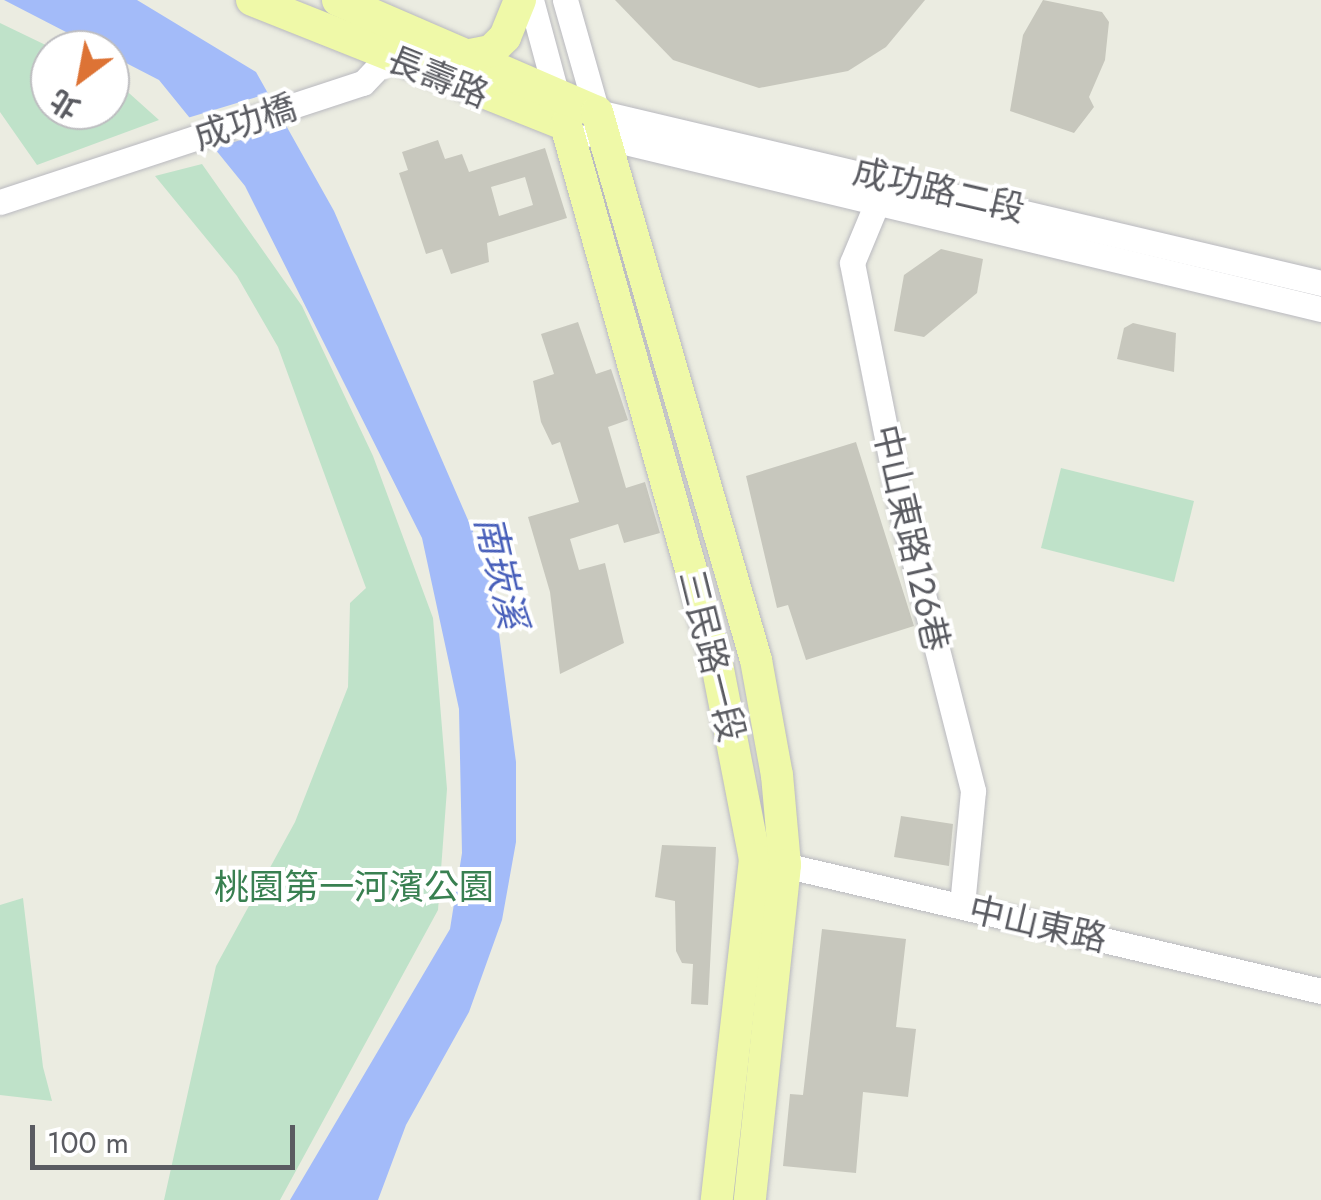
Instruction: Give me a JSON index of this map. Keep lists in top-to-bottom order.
{
  "streets": {
    "main road": ["長壽路", "成功路二段", "三民路一段"],
    "street": ["成功橋", "中山東路126巷", "中山東路"]
  },
  "crossings": [
    ["長壽路", "成功橋"],
    ["長壽路", "成功路二段"],
    ["長壽路", "三民路一段"],
    ["成功路二段", "中山東路126巷"],
    ["成功路二段", "三民路一段"],
    ["中山東路126巷", "中山東路"],
    ["三民路一段", "中山東路"]
  ],
  "water": ["南崁溪"],
  "parks": ["桃園第一河濱公園"],
  "scale_bar": "100 m",
  "north": "bottom left"
}
